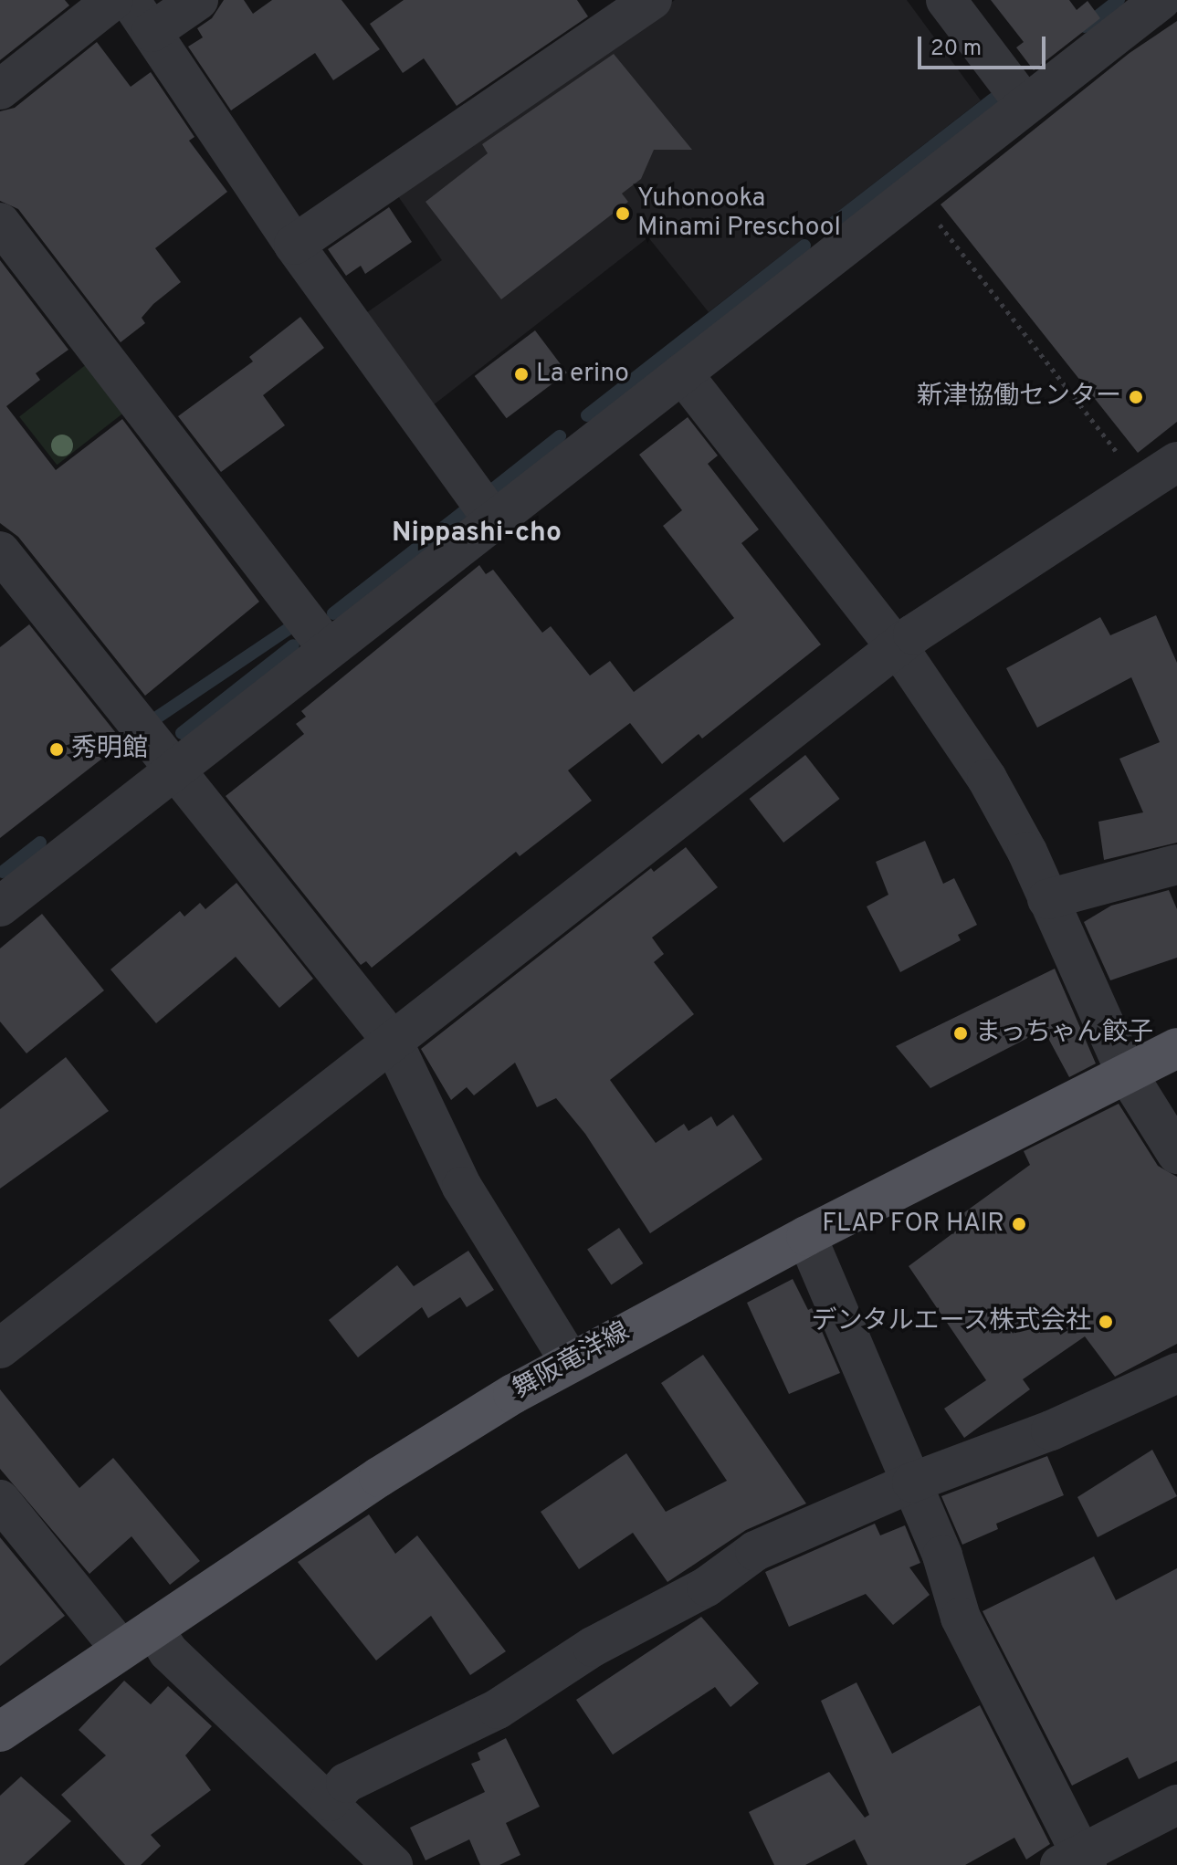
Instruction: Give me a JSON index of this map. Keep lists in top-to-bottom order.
{
  "streets": {
    "main road": ["舞阪竜洋線"]
  },
  "districts": ["Nippashi-cho"],
  "places": [
    "Yuhonooka Minami Preschool",
    "La erino",
    "新津協働センター",
    "秀明館",
    "まっちゃん餃子",
    "FLAP FOR HAIR",
    "デンタルエース株式会社"
  ],
  "scale_bar": "20 m"
}
